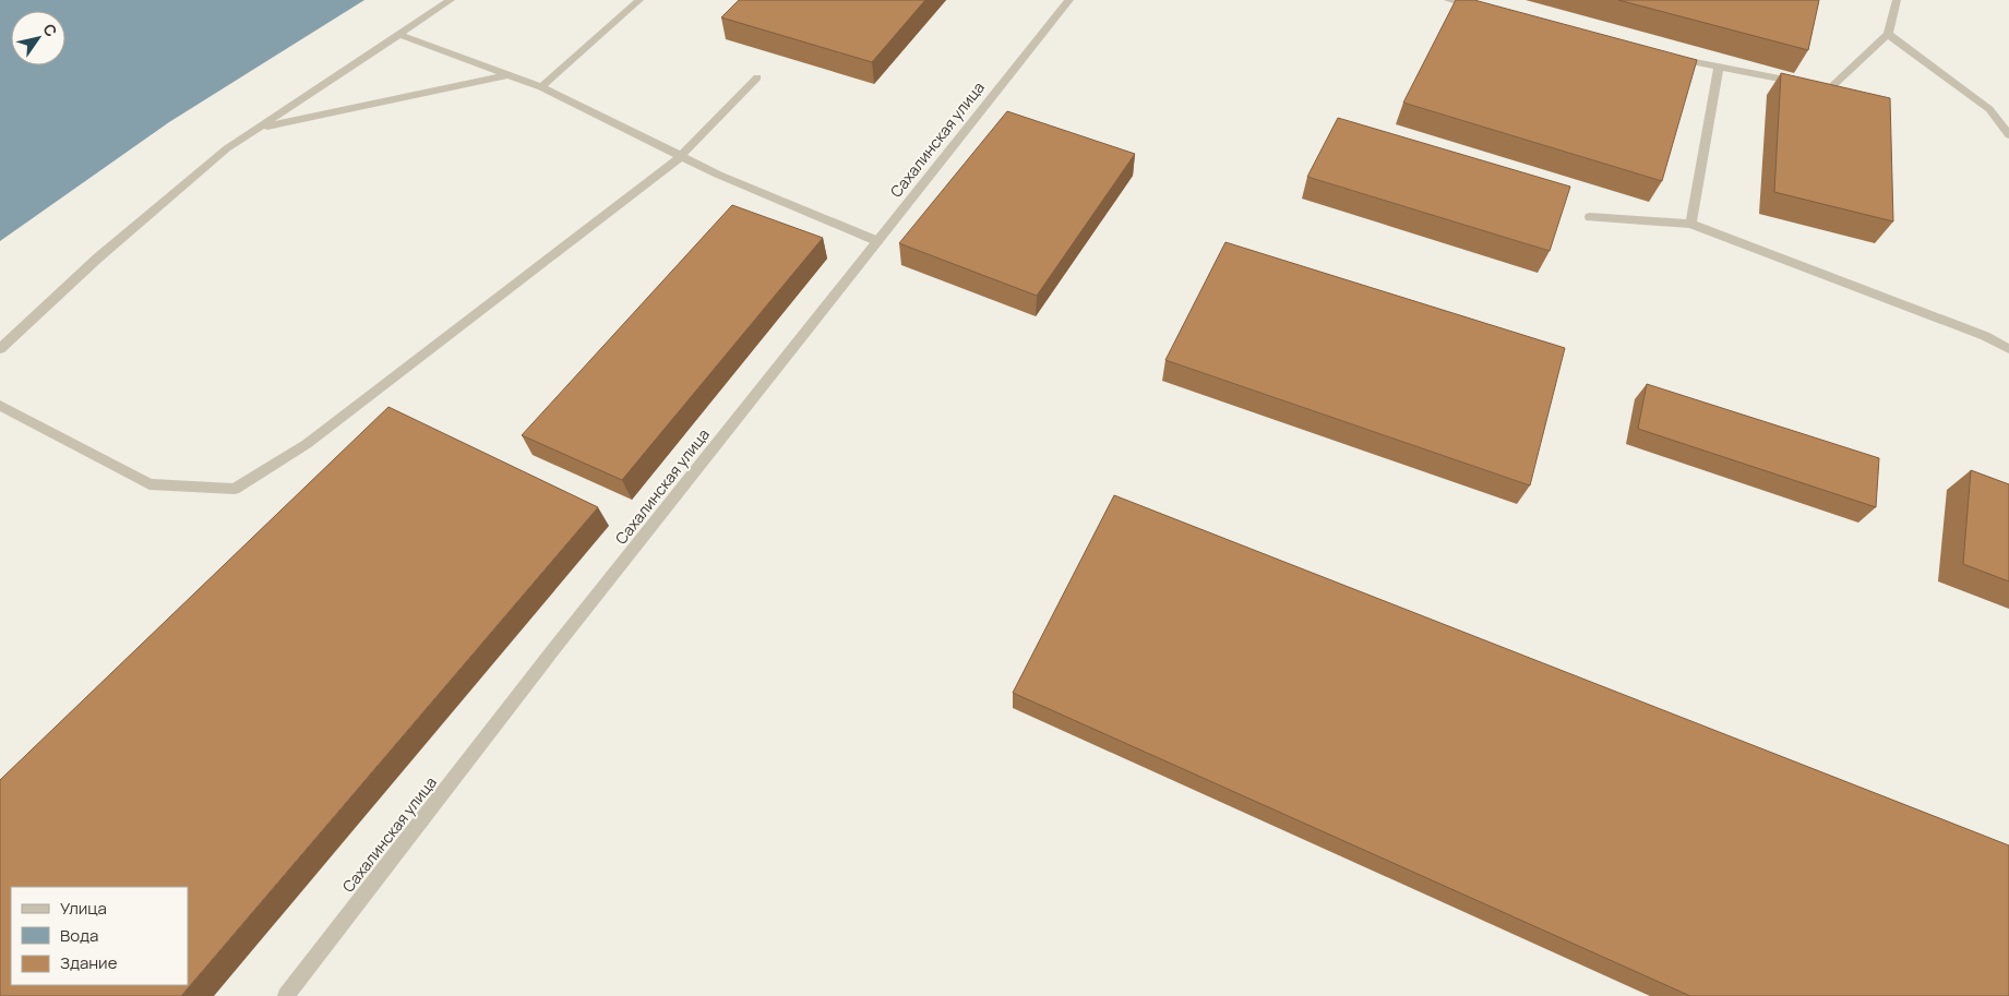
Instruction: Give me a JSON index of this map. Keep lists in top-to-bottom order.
{
  "streets": {
    "street": ["Сахалинская улица"]
  },
  "legend": ["Улица", "Вода", "Здание"],
  "north": "top right"
}
